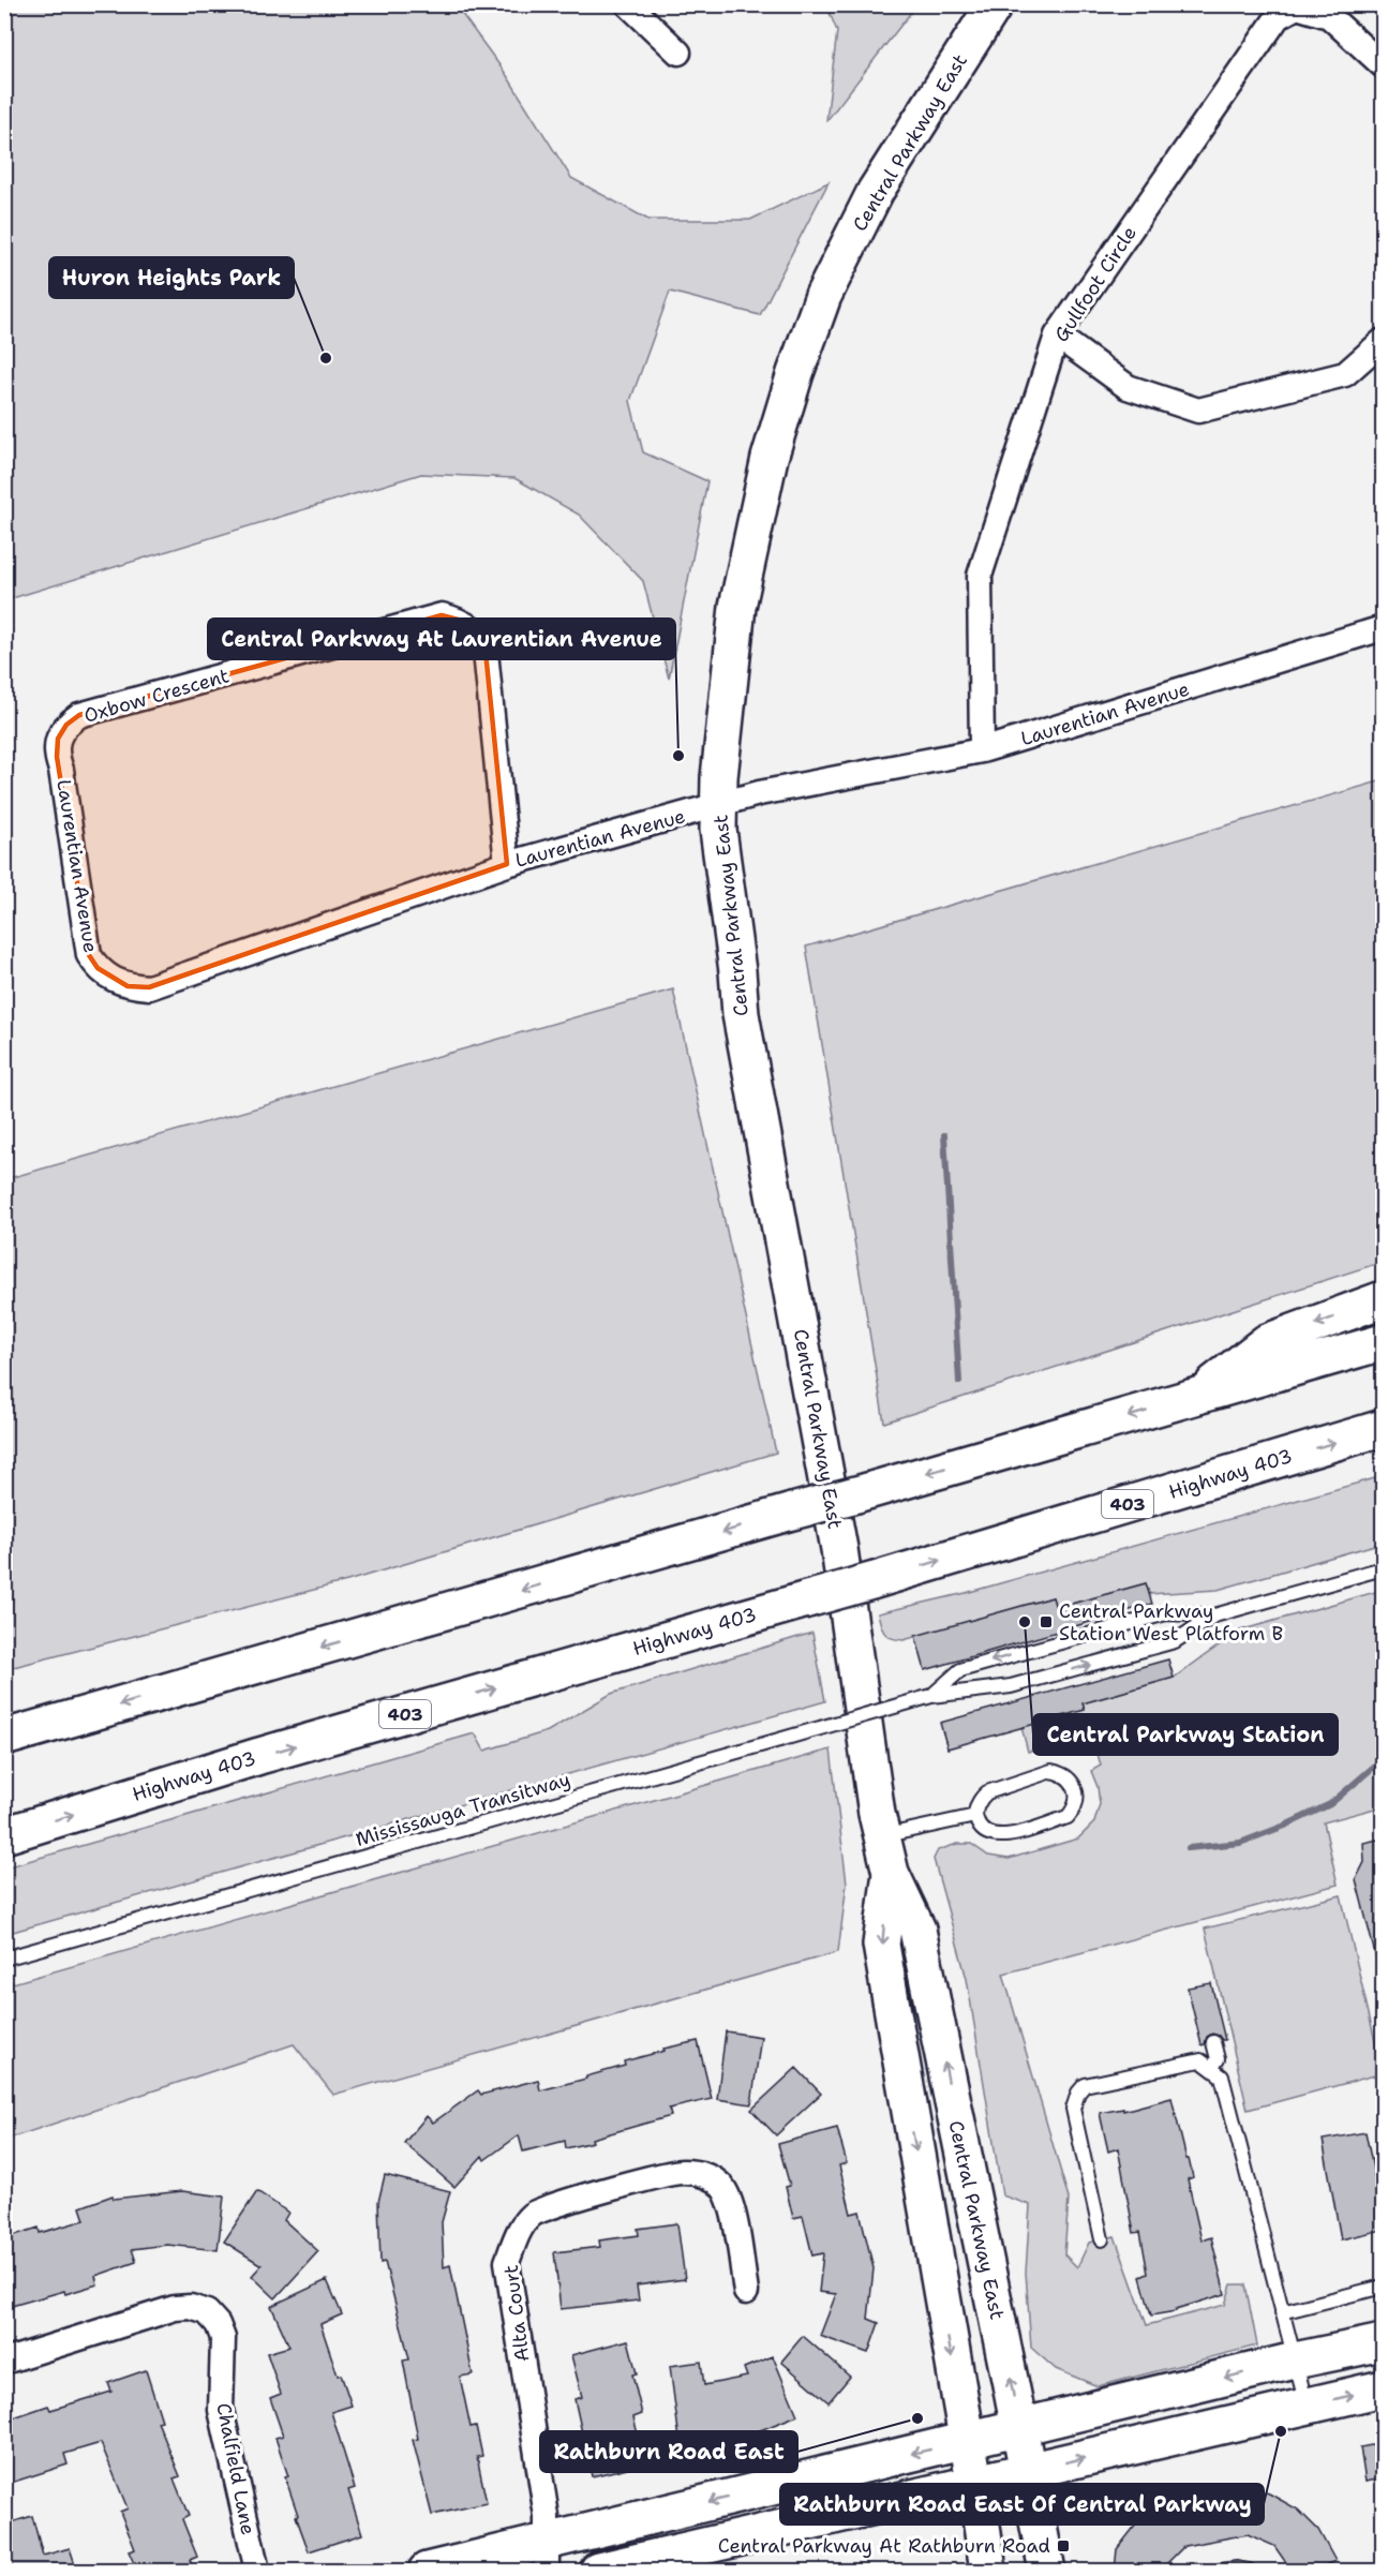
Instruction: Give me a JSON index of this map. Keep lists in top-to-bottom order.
{
  "streets": {
    "main road": ["Central Parkway East", "Highway 403", "403"],
    "street": [
      "Gullfoot Circle",
      "Oxbow Crescent",
      "Laurentian Avenue",
      "Alta Court",
      "Chalfield Lane"
    ],
    "lane": ["Mississauga Transitway"]
  },
  "crossings": [
    ["Central Parkway East", "Laurentian Avenue"],
    ["Gullfoot Circle", "Laurentian Avenue"],
    ["Oxbow Crescent", "Laurentian Avenue"]
  ],
  "places": {
    "other": [
      "Huron Heights Park",
      "Central Parkway At Laurentian Avenue",
      "Central Parkway Station",
      "Rathburn Road East",
      "Rathburn Road East Of Central Parkway"
    ],
    "transit": ["Central Parkway Station West Platform B", "Central Parkway At Rathburn Road"]
  }
}
